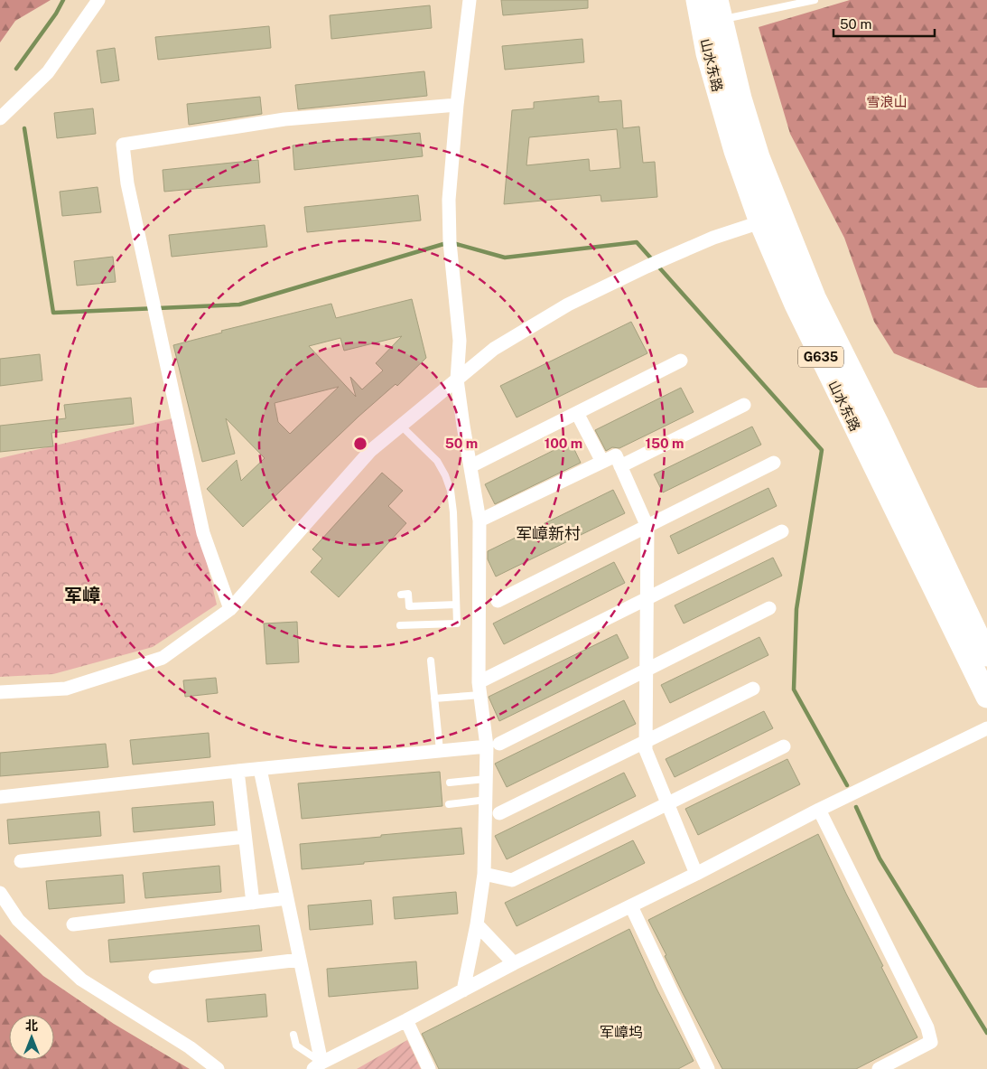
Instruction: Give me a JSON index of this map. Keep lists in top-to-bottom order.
{
  "streets": {
    "highway": ["山水东路", "G635"]
  },
  "districts": ["军嶂新村", "军嶂", "军嶂坞"],
  "parks": ["雪浪山"],
  "scale_bar": "50 m",
  "north": "top",
  "rings": ["50 m", "100 m", "150 m"]
}
